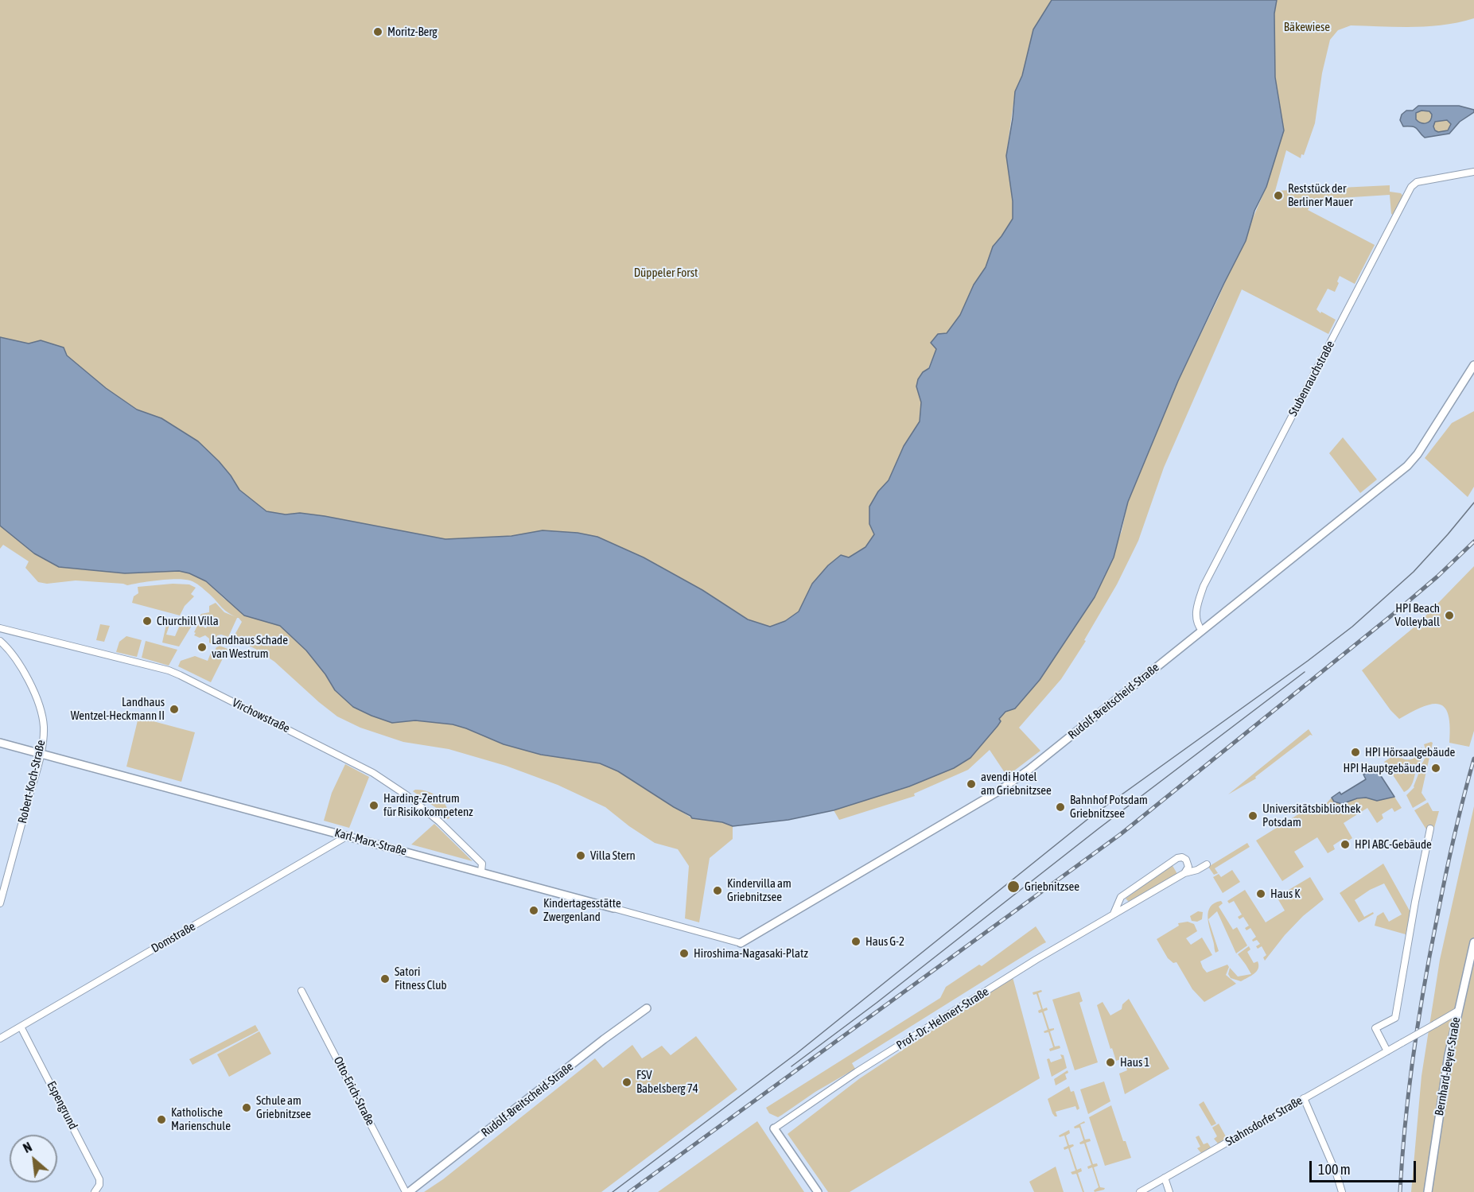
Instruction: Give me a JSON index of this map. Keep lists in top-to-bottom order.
{
  "streets": {
    "street": [
      "Stubenrauchstraße",
      "Rudolf-Breitscheid-Straße",
      "Virchowstraße",
      "Robert-Koch-Straße",
      "Karl-Marx-Straße",
      "Domstraße",
      "Prof.-Dr.-Helmert-Straße",
      "Bernhard-Beyer-Straße",
      "Otto-Erich-Straße",
      "Espengrund",
      "Stahnsdorfer Straße"
    ]
  },
  "crossings": [
    ["Stubenrauchstraße", "Rudolf-Breitscheid-Straße"],
    ["Rudolf-Breitscheid-Straße", "Karl-Marx-Straße"],
    ["Rudolf-Breitscheid-Straße", "Otto-Erich-Straße"],
    ["Virchowstraße", "Karl-Marx-Straße"],
    ["Robert-Koch-Straße", "Karl-Marx-Straße"],
    ["Karl-Marx-Straße", "Domstraße"],
    ["Domstraße", "Espengrund"],
    ["Bernhard-Beyer-Straße", "Stahnsdorfer Straße"]
  ],
  "parks": ["Bäkewiese", "Düppeler Forst"],
  "places": [
    "Moritz-Berg",
    "Reststück der Berliner Mauer",
    "HPI Beach Volleyball",
    "Churchill Villa",
    "Landhaus Schade van Westrum",
    "Landhaus Wentzel-Heckmann II",
    "HPI Hörsaalgebäude",
    "HPI Hauptgebäude",
    "avendi Hotel am Griebnitzsee",
    "Harding-Zentrum für Risikokompetenz",
    "Bahnhof Potsdam Griebnitzsee",
    "Universitätsbibliothek Potsdam",
    "HPI ABC-Gebäude",
    "Villa Stern",
    "Griebnitzsee",
    "Kindervilla am Griebnitzsee",
    "Haus K",
    "Kindertagesstätte Zwergenland",
    "Haus G-2",
    "Hiroshima-Nagasaki-Platz",
    "Satori Fitness Club",
    "Haus 1",
    "FSV Babelsberg 74",
    "Schule am Griebnitzsee",
    "Katholische Marienschule"
  ],
  "scale_bar": "100 m",
  "north": "top left"
}
